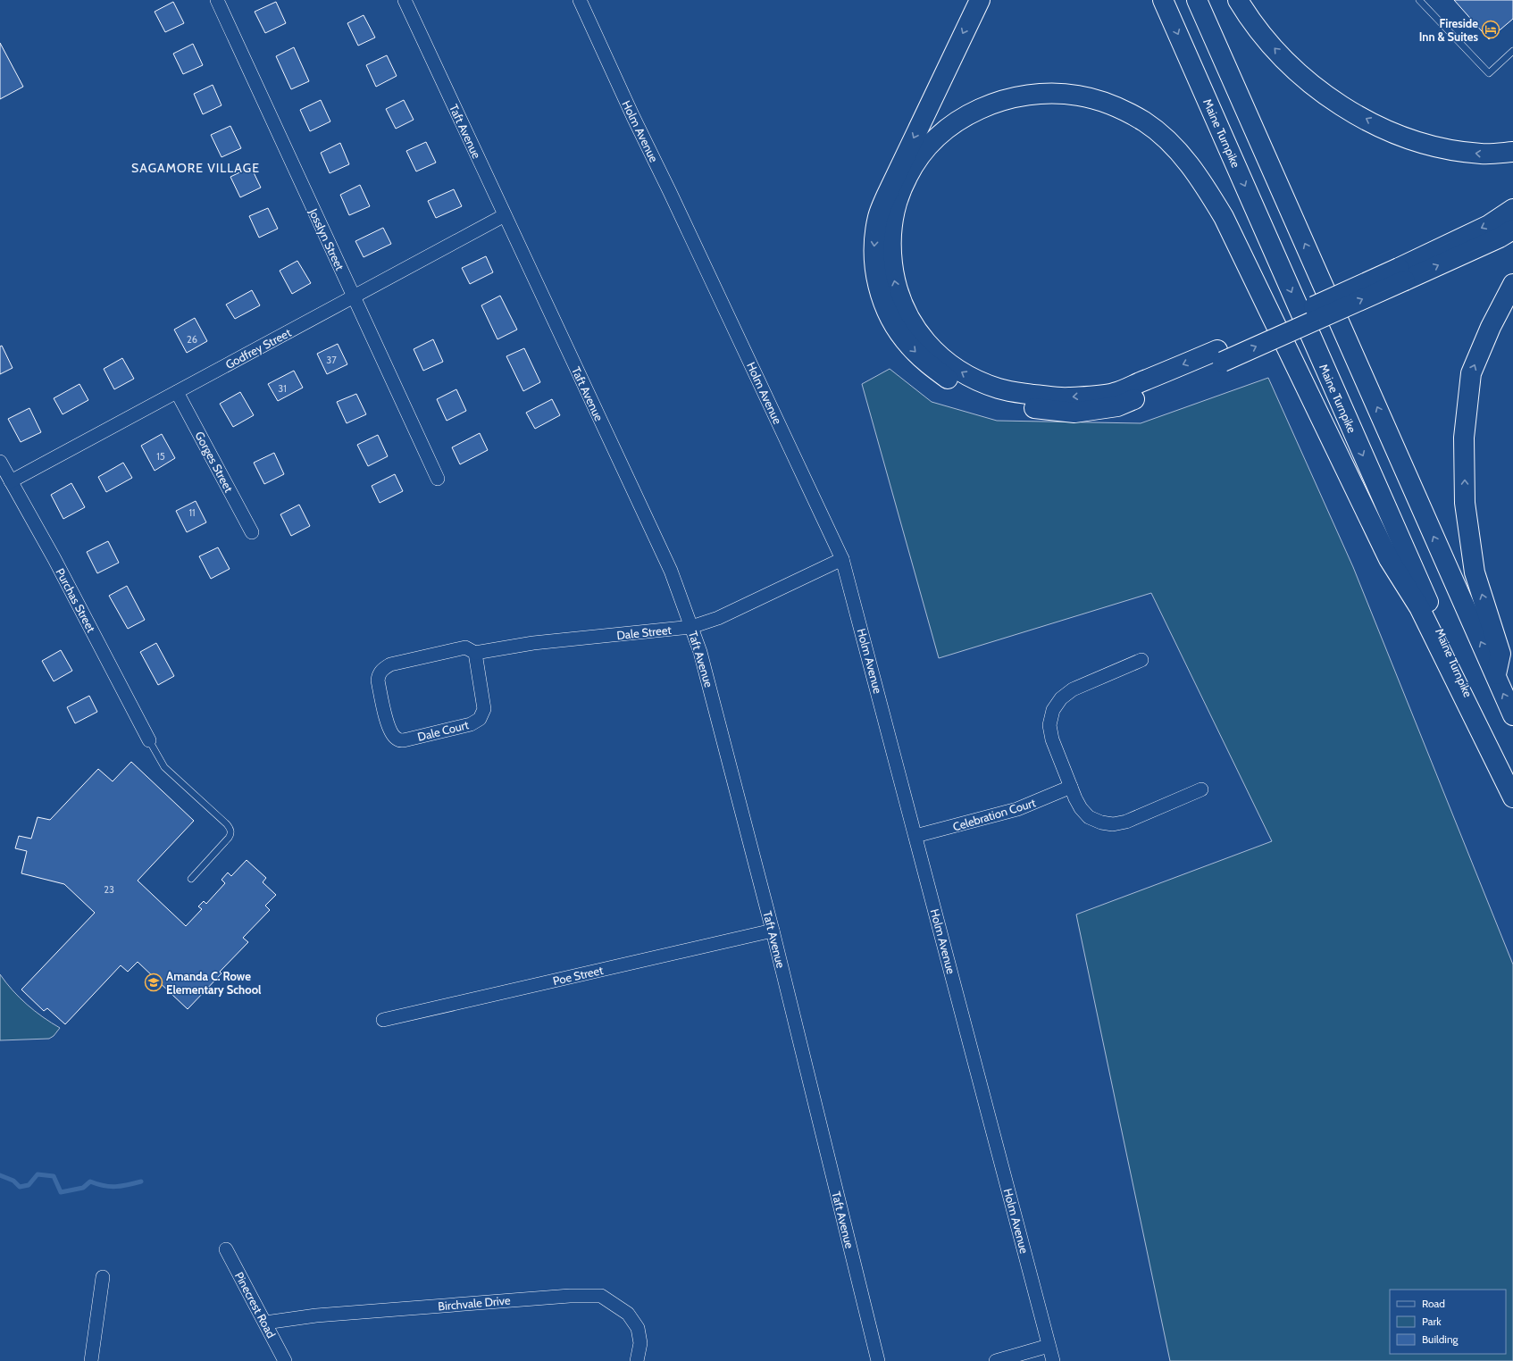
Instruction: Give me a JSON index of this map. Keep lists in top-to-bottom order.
{
  "streets": {
    "highway": ["Maine Turnpike"],
    "street": [
      "Taft Avenue",
      "Holm Avenue",
      "Josslyn Street",
      "Godfrey Street",
      "Gorges Street",
      "Purchas Street",
      "Dale Street",
      "Dale Court",
      "Celebration Court",
      "Poe Street",
      "Birchvale Drive",
      "Pinecrest Road"
    ]
  },
  "crossings": [
    ["Taft Avenue", "Godfrey Street"],
    ["Taft Avenue", "Dale Street"],
    ["Taft Avenue", "Poe Street"],
    ["Holm Avenue", "Dale Street"],
    ["Holm Avenue", "Celebration Court"],
    ["Josslyn Street", "Godfrey Street"],
    ["Godfrey Street", "Gorges Street"],
    ["Godfrey Street", "Purchas Street"],
    ["Dale Street", "Dale Court"],
    ["Birchvale Drive", "Pinecrest Road"]
  ],
  "districts": ["SAGAMORE VILLAGE"],
  "places": {
    "hotel": ["Fireside Inn & Suites"],
    "school or university": ["Amanda C. Rowe Elementary School"]
  },
  "house_numbers": [
    "26",
    "37",
    "31",
    "15",
    "11",
    "23"
  ],
  "legend": ["Road", "Park", "Building"]
}
